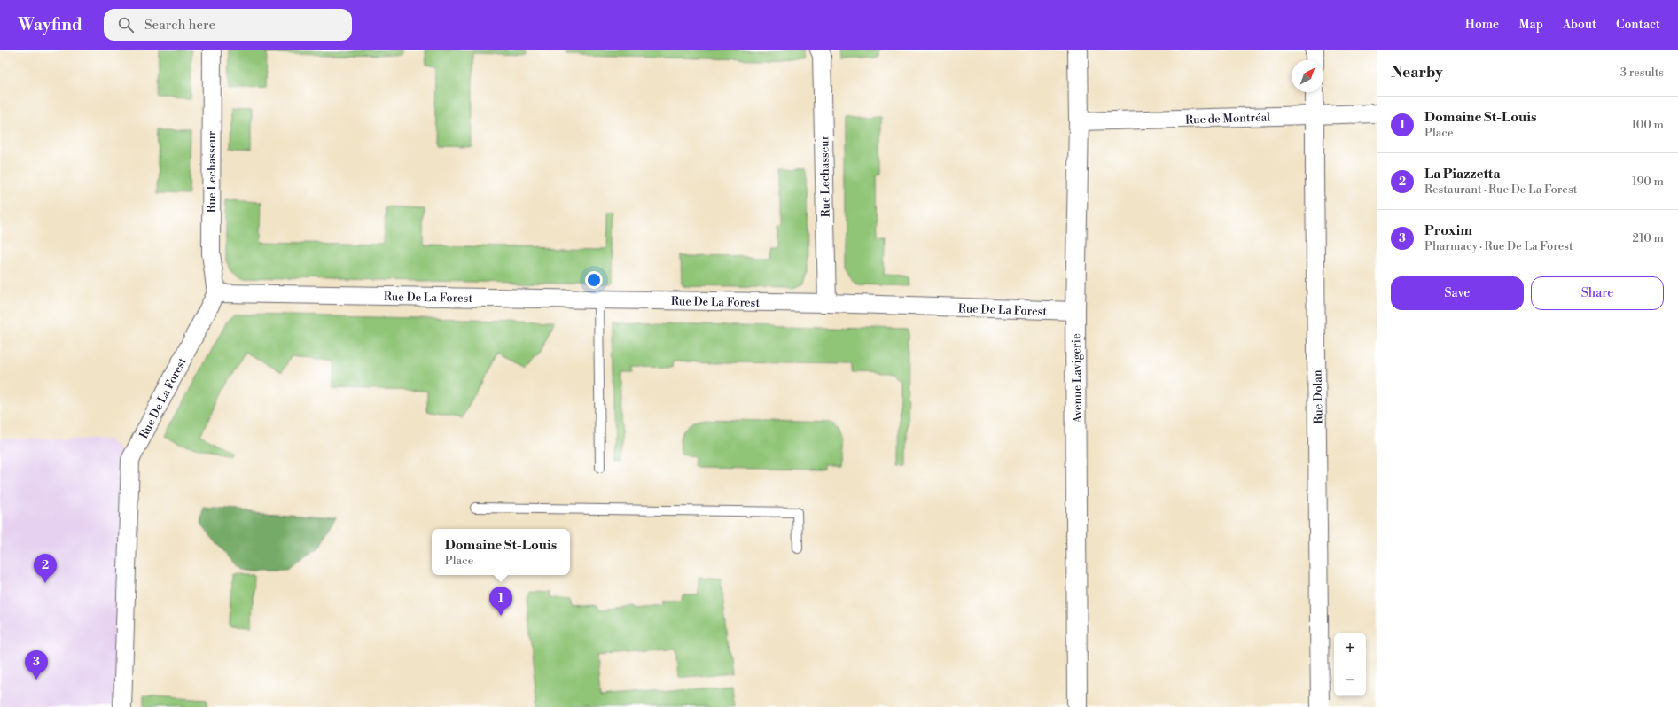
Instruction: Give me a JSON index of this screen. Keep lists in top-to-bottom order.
{
  "streets": {
    "street": [
      "Rue de Montréal",
      "Rue Lechasseur",
      "Rue De La Forest",
      "Avenue Lavigerie",
      "Rue Dolan"
    ]
  },
  "crossings": [
    ["Rue de Montréal", "Avenue Lavigerie"],
    ["Rue de Montréal", "Rue Dolan"],
    ["Rue Lechasseur", "Rue De La Forest"],
    ["Rue De La Forest", "Avenue Lavigerie"]
  ],
  "north": "top right",
  "page": {
    "header": "Wayfind",
    "search": "Search here",
    "nav": [
      "Home",
      "Map",
      "About",
      "Contact"
    ],
    "heading": ["Nearby", "3 results"],
    "list": [
      {
        "mark": "1",
        "name": "Domaine St-Louis",
        "note": "Place",
        "value": "100 m"
      },
      {
        "mark": "2",
        "name": "La Piazzetta",
        "note": "Restaurant · Rue De La Forest",
        "value": "190 m"
      },
      {
        "mark": "3",
        "name": "Proxim",
        "note": "Pharmacy · Rue De La Forest",
        "value": "210 m"
      }
    ],
    "buttons": ["Save", "Share"],
    "popup": ["Domaine St-Louis", "Place"],
    "pins": ["2", "1", "3"],
    "map_buttons": ["+", "−"]
  }
}
